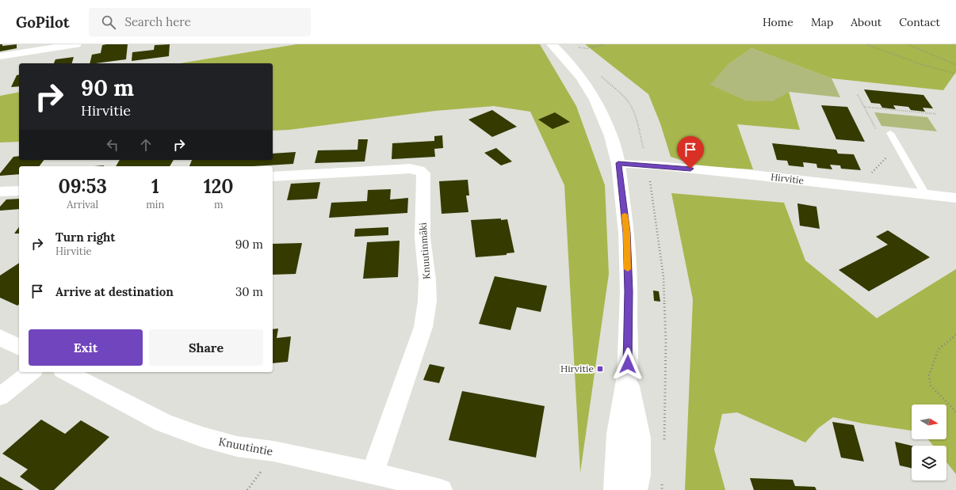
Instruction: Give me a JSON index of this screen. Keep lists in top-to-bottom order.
{
  "streets": {
    "street": ["Hirvitie", "Knuutinmäki", "Knuutintie"]
  },
  "crossings": [
    ["Knuutinmäki", "Knuutintie"]
  ],
  "places": {
    "transit": ["Hirvitie"]
  },
  "north": "right",
  "page": {
    "header": "GoPilot",
    "search": "Search here",
    "nav": [
      "Home",
      "Map",
      "About",
      "Contact"
    ],
    "turn": ["90 m", "Hirvitie"],
    "eta": [
      "09:53",
      "Arrival",
      "1",
      "min",
      "120",
      "m"
    ],
    "list": [
      {
        "name": "Turn right",
        "note": "Hirvitie",
        "value": "90 m"
      },
      {
        "name": "Arrive at destination",
        "value": "30 m"
      }
    ],
    "buttons": ["Exit", "Share"]
  }
}
